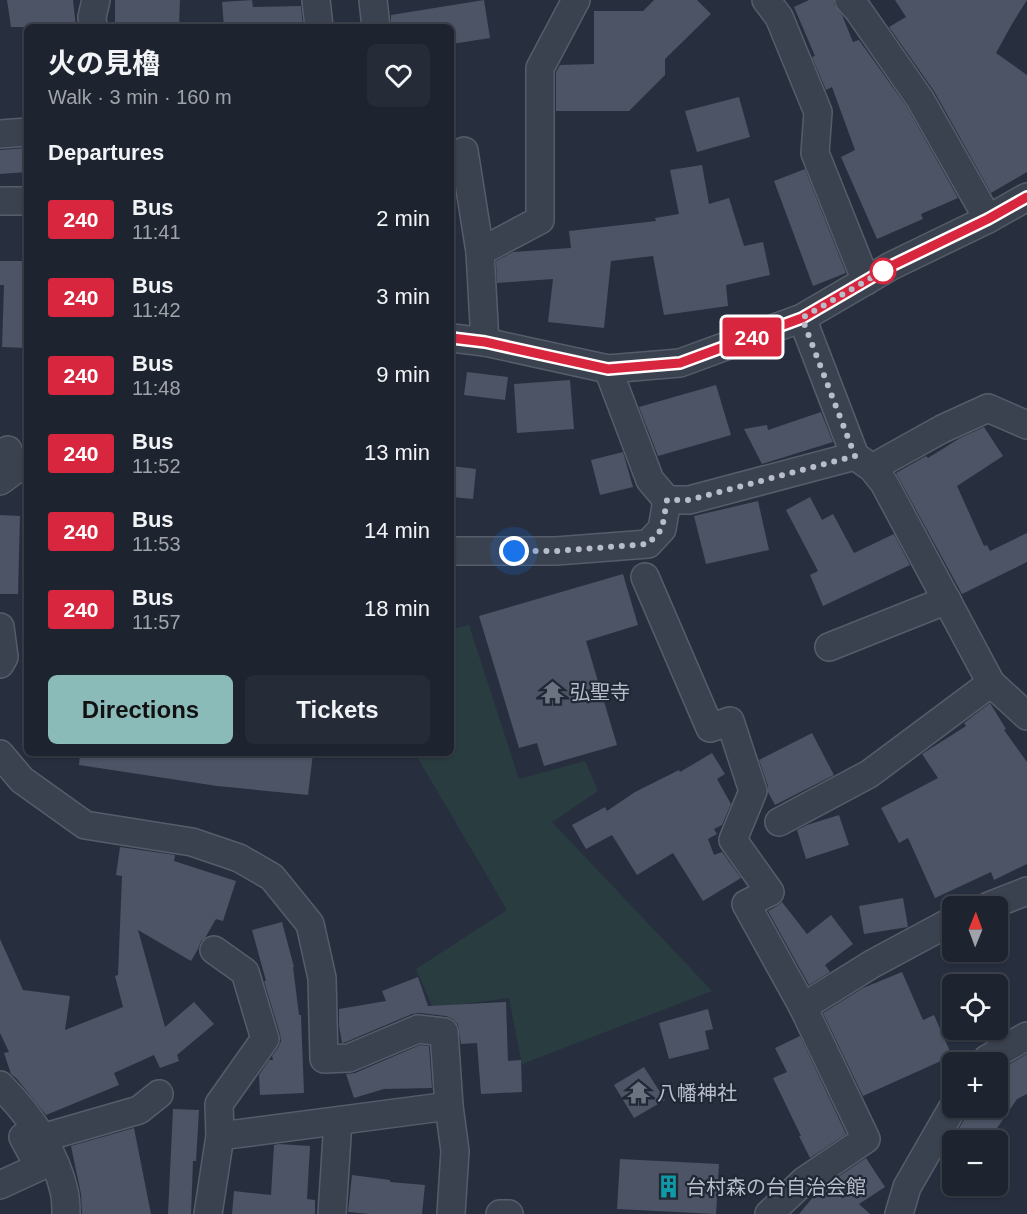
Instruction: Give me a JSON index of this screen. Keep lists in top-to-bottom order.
{
  "places": {
    "temple": ["弘聖寺", "八幡神社"],
    "building": ["台村森の台自治会館"]
  },
  "lines": ["bus line 240"],
  "north": "top",
  "page": {
    "on_map": "240",
    "heading": [
      ["火の見櫓", "Walk · 3 min · 160 m"],
      "Departures"
    ],
    "list": [
      {
        "mark": "240",
        "name": "Bus",
        "note": "11:41",
        "value": "2 min"
      },
      {
        "mark": "240",
        "name": "Bus",
        "note": "11:42",
        "value": "3 min"
      },
      {
        "mark": "240",
        "name": "Bus",
        "note": "11:48",
        "value": "9 min"
      },
      {
        "mark": "240",
        "name": "Bus",
        "note": "11:52",
        "value": "13 min"
      },
      {
        "mark": "240",
        "name": "Bus",
        "note": "11:53",
        "value": "14 min"
      },
      {
        "mark": "240",
        "name": "Bus",
        "note": "11:57",
        "value": "18 min"
      }
    ],
    "buttons": ["Directions", "Tickets"],
    "map_buttons": ["+", "−"]
  }
}
